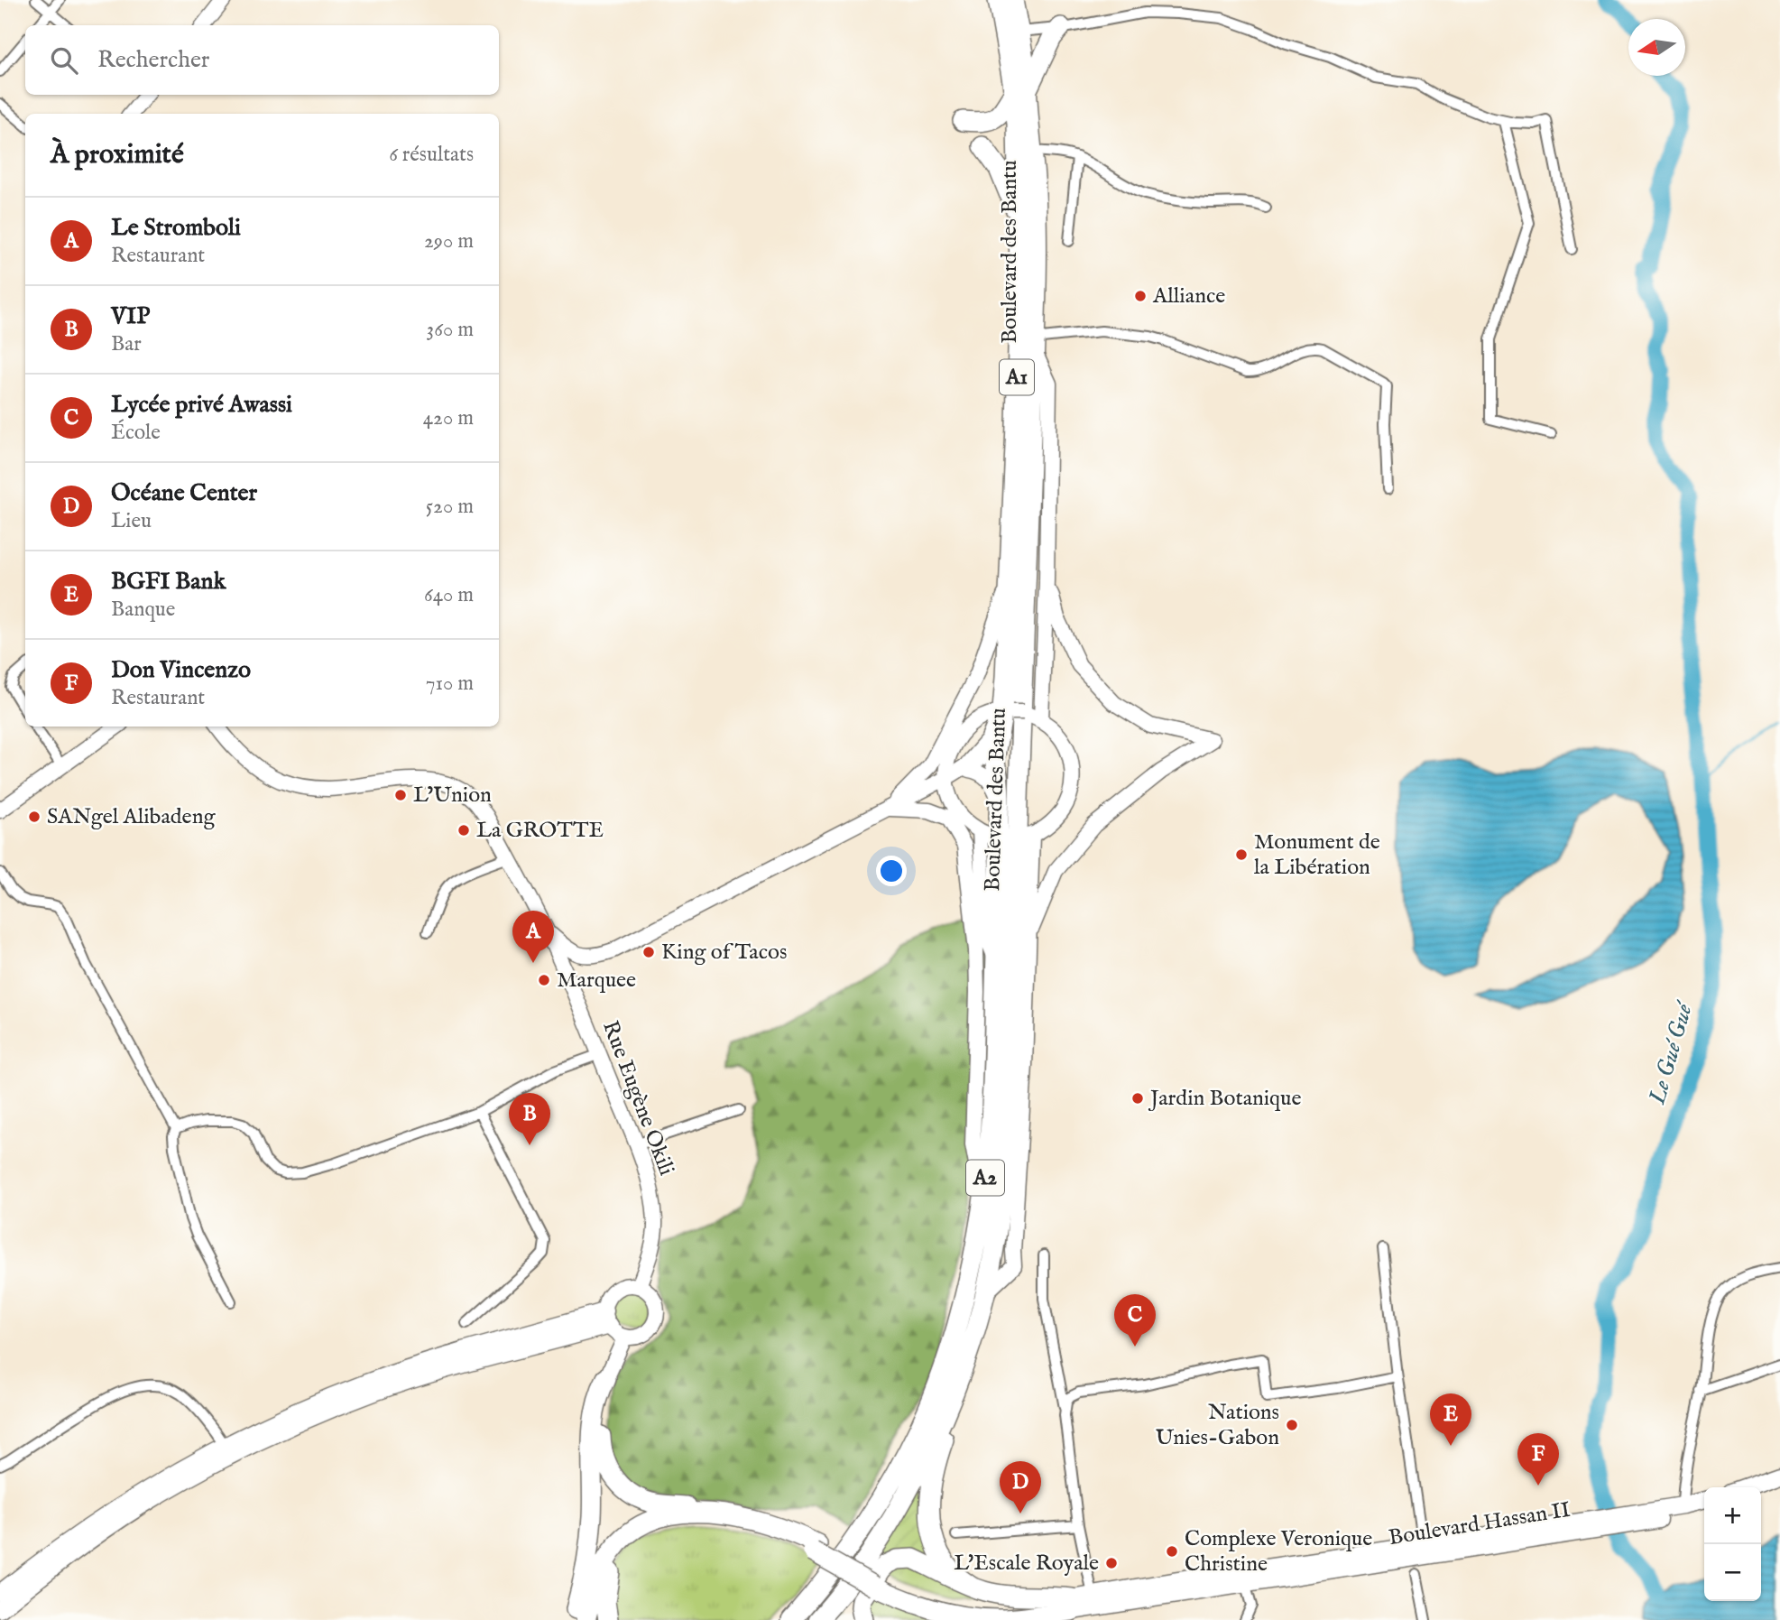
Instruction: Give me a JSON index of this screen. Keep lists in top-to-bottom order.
{
  "streets": {
    "highway": ["Boulevard des Bantu", "A1", "A2"],
    "main road": ["Rue Eugène Okili", "Boulevard Hassan II"]
  },
  "water": ["Le Gué Gué"],
  "places": [
    "Alliance",
    "L’Union",
    "SANgel Alibadeng",
    "La GROTTE",
    "Monument de la Libération",
    "King of Tacos",
    "Marquee",
    "Jardin Botanique",
    "Nations Unies-Gabon",
    "Complexe Veronique Christine",
    "L'Escale Royale"
  ],
  "north": "left",
  "page": {
    "search": "Rechercher",
    "heading": ["À proximité", "6 résultats"],
    "list": [
      {
        "mark": "A",
        "name": "Le Stromboli",
        "note": "Restaurant",
        "value": "290 m"
      },
      {
        "mark": "B",
        "name": "VIP",
        "note": "Bar",
        "value": "360 m"
      },
      {
        "mark": "C",
        "name": "Lycée privé Awassi",
        "note": "École",
        "value": "420 m"
      },
      {
        "mark": "D",
        "name": "Océane Center",
        "note": "Lieu",
        "value": "520 m"
      },
      {
        "mark": "E",
        "name": "BGFI Bank",
        "note": "Banque",
        "value": "640 m"
      },
      {
        "mark": "F",
        "name": "Don Vincenzo",
        "note": "Restaurant",
        "value": "710 m"
      }
    ],
    "pins": [
      "A",
      "B",
      "C",
      "E",
      "F",
      "D"
    ],
    "map_buttons": ["+", "−"]
  }
}
